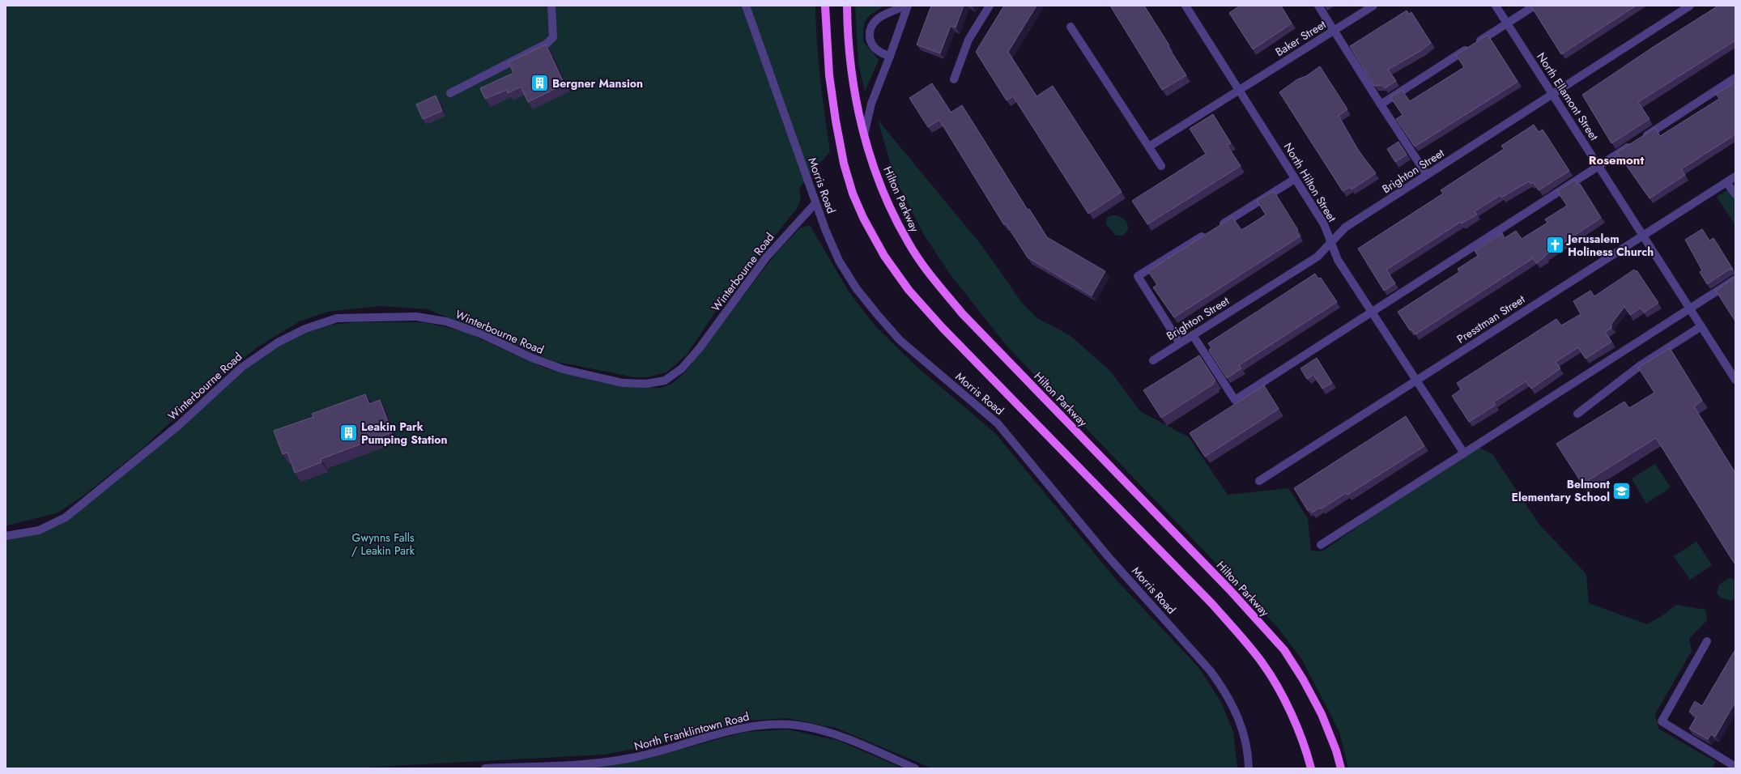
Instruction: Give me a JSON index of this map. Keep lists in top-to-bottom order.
{
  "streets": {
    "main road": ["Hilton Parkway"],
    "street": [
      "Baker Street",
      "North Ellamont Street",
      "Brighton Street",
      "North Hilton Street",
      "Morris Road",
      "Winterbourne Road",
      "Presstman Street",
      "North Franklintown Road"
    ]
  },
  "crossings": [
    ["Baker Street", "North Hilton Street"],
    ["North Ellamont Street", "Brighton Street"],
    ["North Ellamont Street", "Presstman Street"],
    ["Brighton Street", "North Hilton Street"],
    ["North Hilton Street", "Presstman Street"],
    ["Morris Road", "Winterbourne Road"]
  ],
  "districts": ["Rosemont"],
  "parks": ["Gwynns Falls / Leakin Park"],
  "places": {
    "building": ["Bergner Mansion", "Leakin Park Pumping Station"],
    "church": ["Jerusalem Holiness Church"],
    "school or university": ["Belmont Elementary School"]
  }
}
